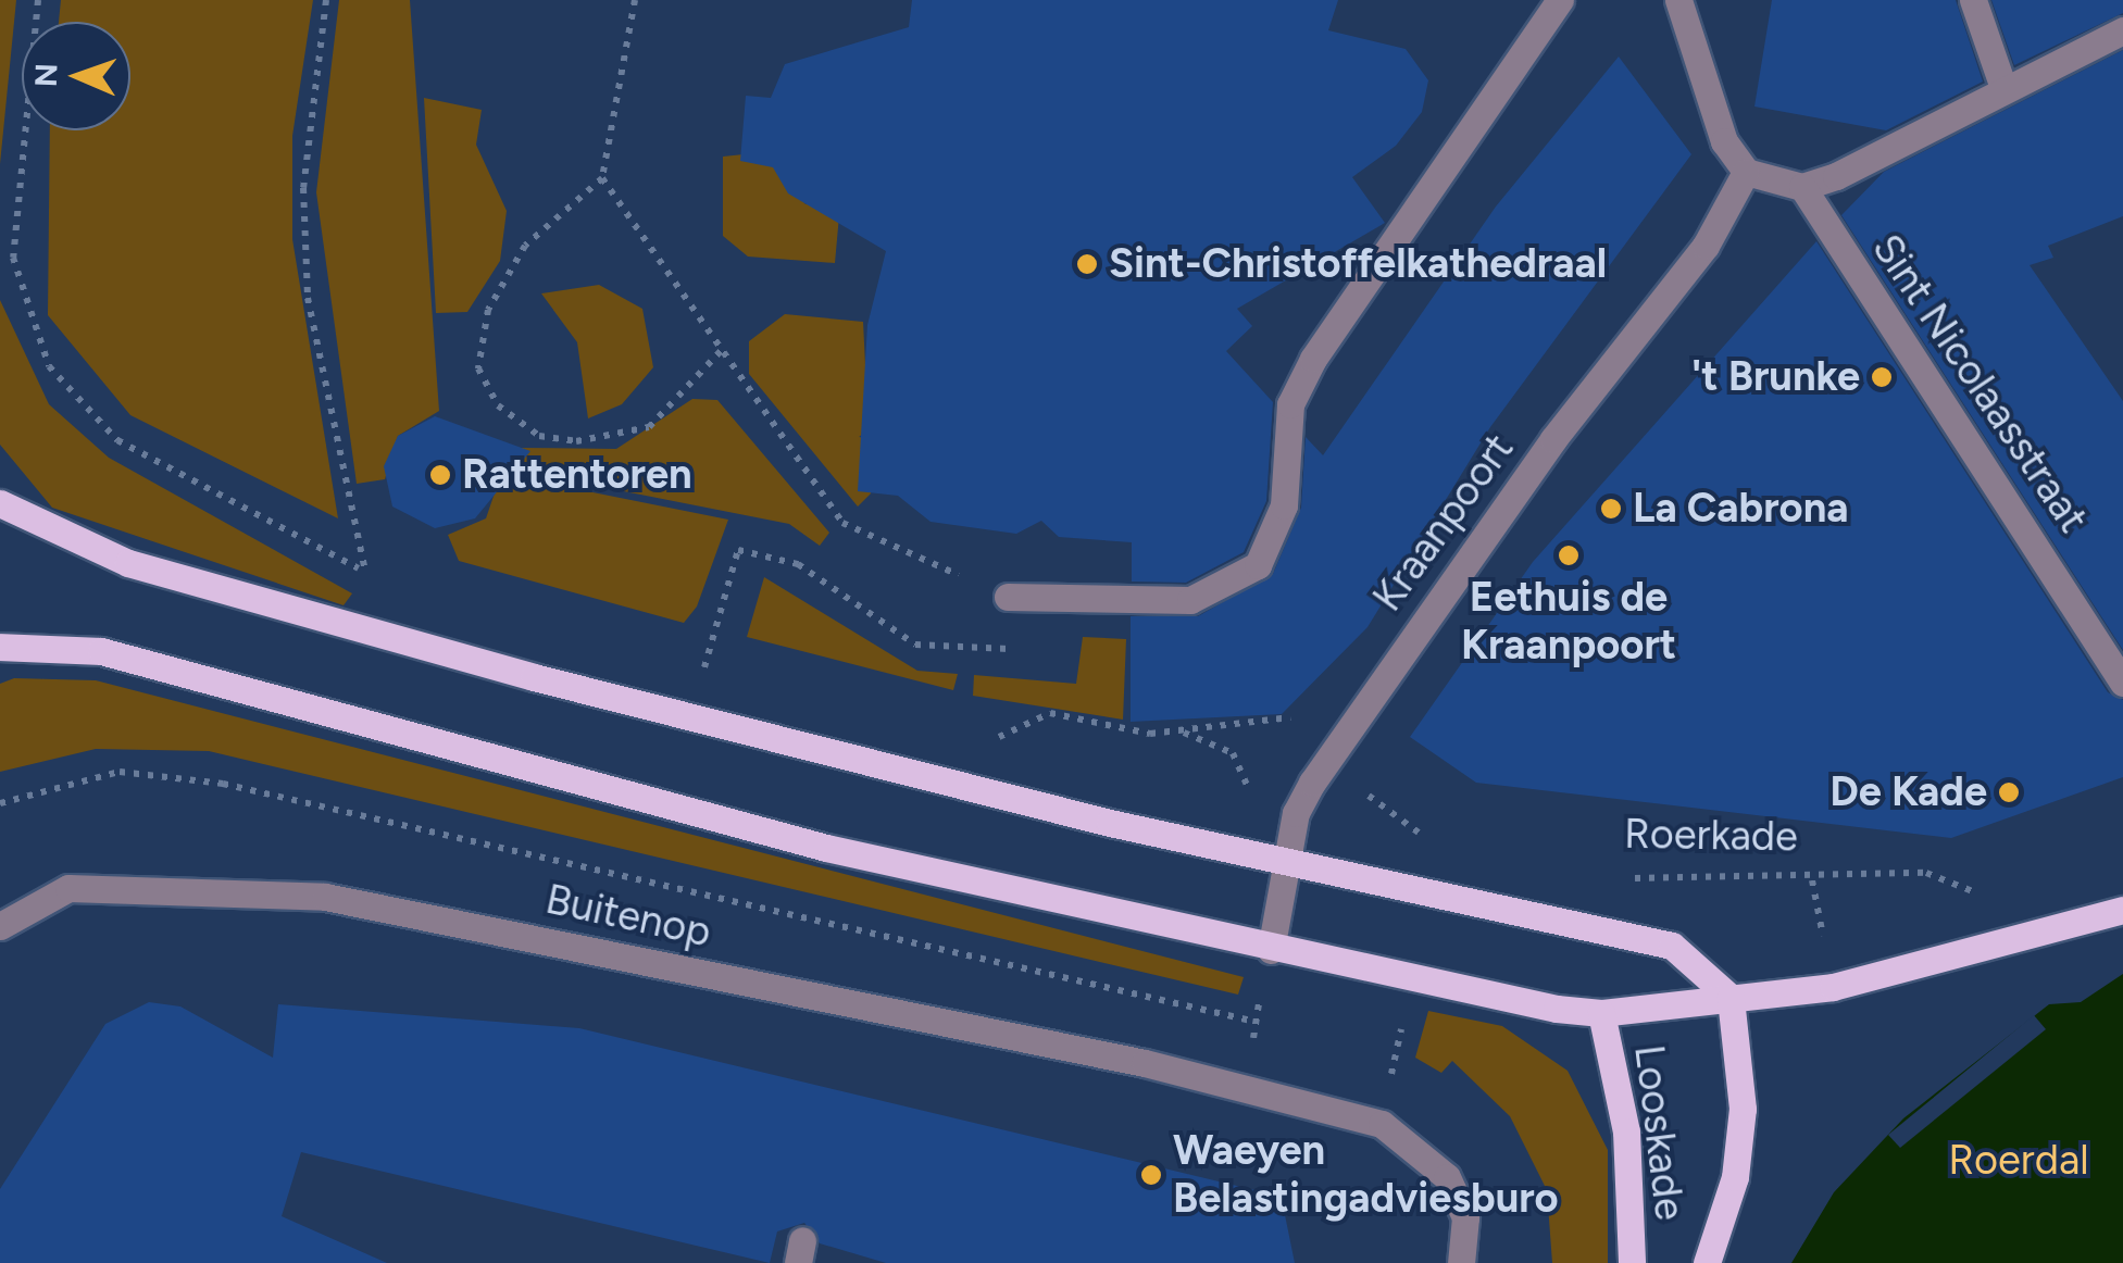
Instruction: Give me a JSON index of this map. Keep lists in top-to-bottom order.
{
  "streets": {
    "main road": ["Looskade"],
    "street": ["Sint Nicolaasstraat", "Kraanpoort", "Buitenop"],
    "path": ["Roerkade"]
  },
  "parks": ["Roerdal"],
  "places": [
    "Sint-Christoffelkathedraal",
    "'t Brunke",
    "Rattentoren",
    "La Cabrona",
    "Eethuis de Kraanpoort",
    "De Kade",
    "Waeyen Belastingadviesburo"
  ],
  "north": "left"
}
